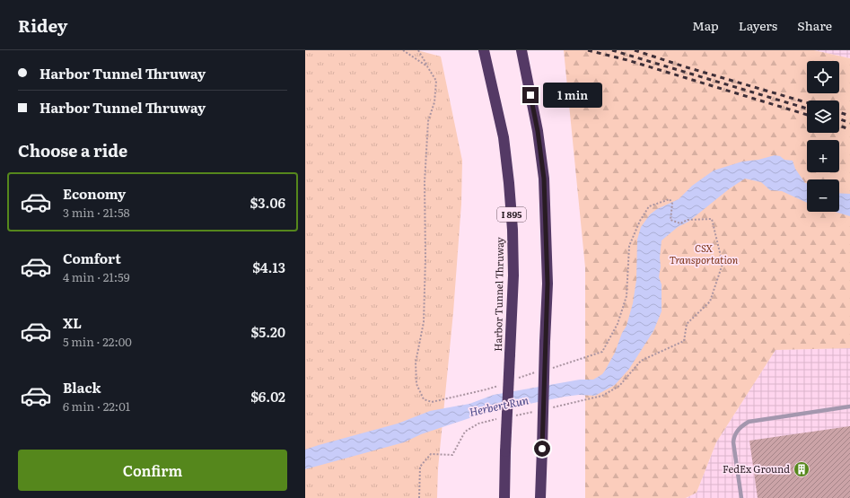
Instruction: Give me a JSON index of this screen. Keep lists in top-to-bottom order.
{
  "streets": {
    "highway": ["I 895", "Harbor Tunnel Thruway"]
  },
  "water": ["Herbert Run"],
  "parks": ["CSX Transportation"],
  "places": {
    "building": ["FedEx Ground"]
  },
  "page": {
    "header": "Ridey",
    "nav": ["Map", "Layers", "Share"],
    "banner": ["Harbor Tunnel Thruway", "Harbor Tunnel Thruway"],
    "map_buttons": ["+", "−"],
    "bubble": "1 min",
    "heading": "Choose a ride",
    "list": [
      {
        "name": "Economy",
        "note": "3 min · 21:58",
        "value": "$3.06"
      },
      {
        "name": "Comfort",
        "note": "4 min · 21:59",
        "value": "$4.13"
      },
      {
        "name": "XL",
        "note": "5 min · 22:00",
        "value": "$5.20"
      },
      {
        "name": "Black",
        "note": "6 min · 22:01",
        "value": "$6.02"
      }
    ],
    "buttons": "Confirm"
  }
}
